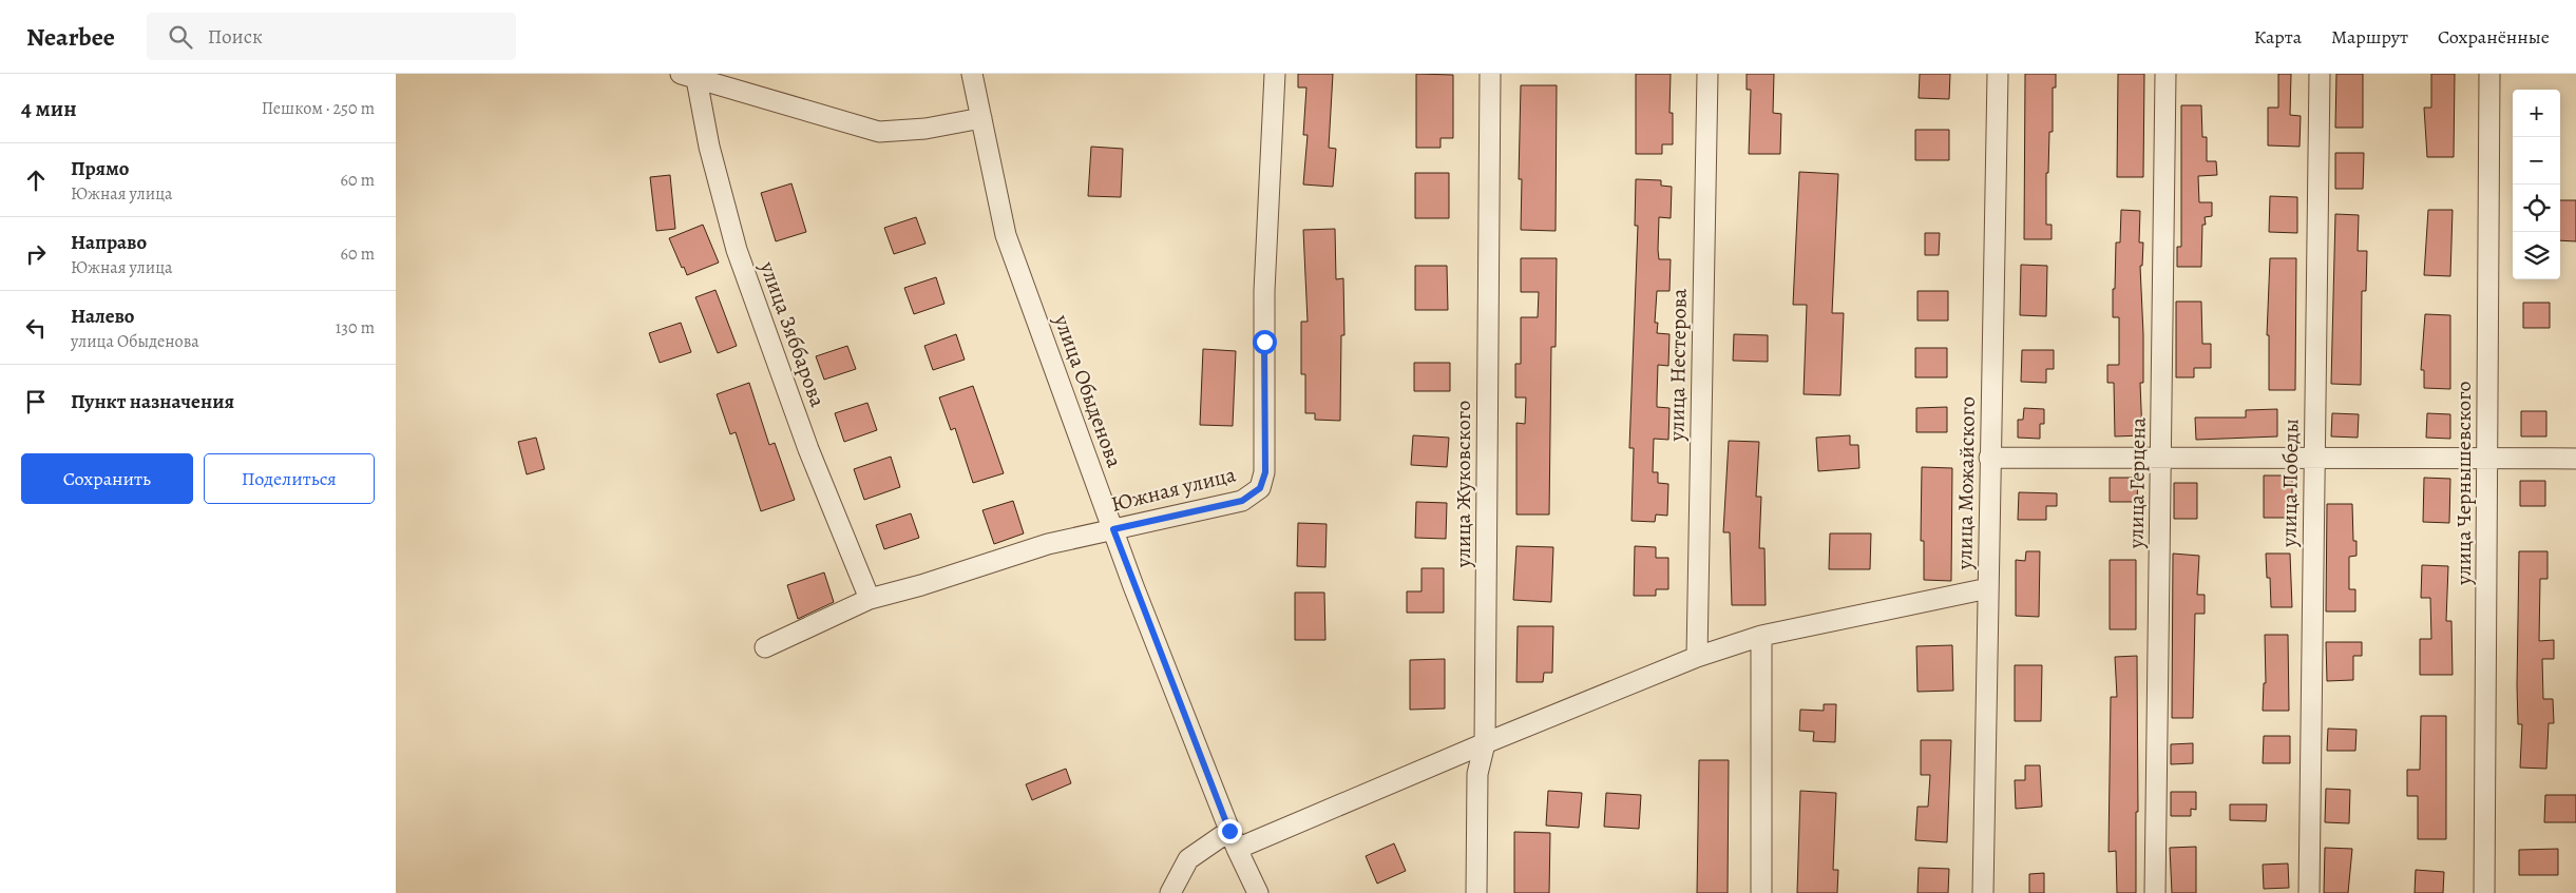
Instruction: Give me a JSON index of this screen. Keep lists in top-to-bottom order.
{
  "streets": {
    "street": [
      "улица Зяббарова",
      "улица Нестерова",
      "улица Обыденова",
      "улица Можайского",
      "улица Герцена",
      "улица Победы",
      "улица Чернышевского",
      "улица Жуковского",
      "Южная улица"
    ]
  },
  "crossings": [
    ["улица Зяббарова", "Южная улица"],
    ["улица Обыденова", "Южная улица"]
  ],
  "page": {
    "header": "Nearbee",
    "search": "Поиск",
    "nav": ["Карта", "Маршрут", "Сохранённые"],
    "heading": ["4 мин", "Пешком · 250 m"],
    "map_buttons": ["+", "−"],
    "list": [
      ["Прямо", "Южная улица", "60 m"],
      ["Направо", "Южная улица", "60 m"],
      ["Налево", "улица Обыденова", "130 m"],
      "Пункт назначения"
    ],
    "buttons": ["Сохранить", "Поделиться"]
  }
}
